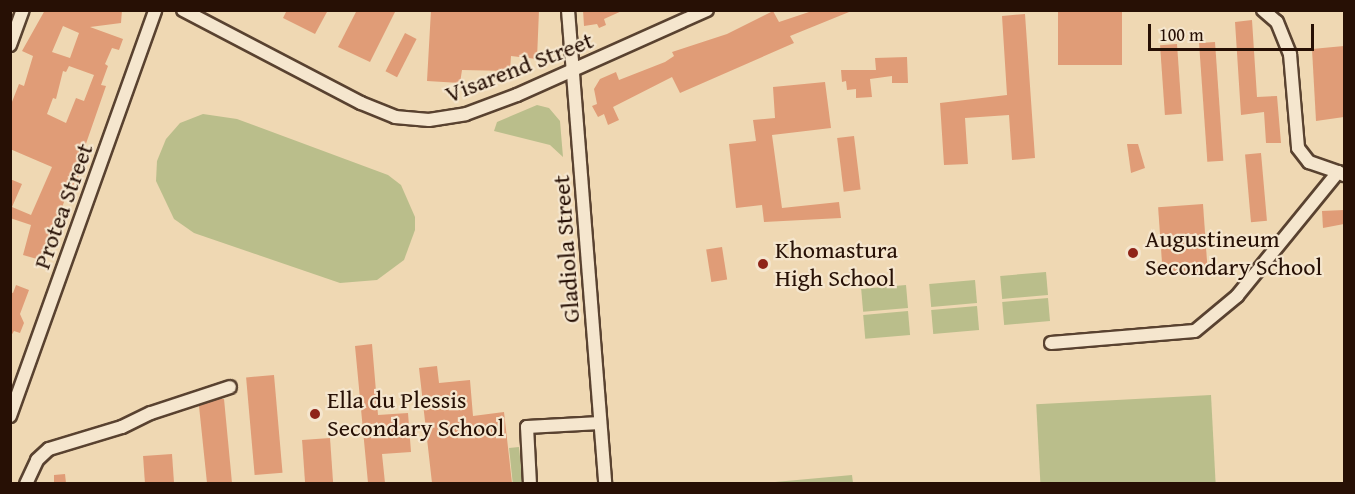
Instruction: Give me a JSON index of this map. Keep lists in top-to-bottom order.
{
  "streets": {
    "street": ["Visarend Street", "Protea Street", "Gladiola Street"]
  },
  "crossings": [
    ["Visarend Street", "Gladiola Street"]
  ],
  "places": ["Augustineum Secondary School", "Khomastura High School", "Ella du Plessis Secondary School"],
  "scale_bar": "100 m"
}
